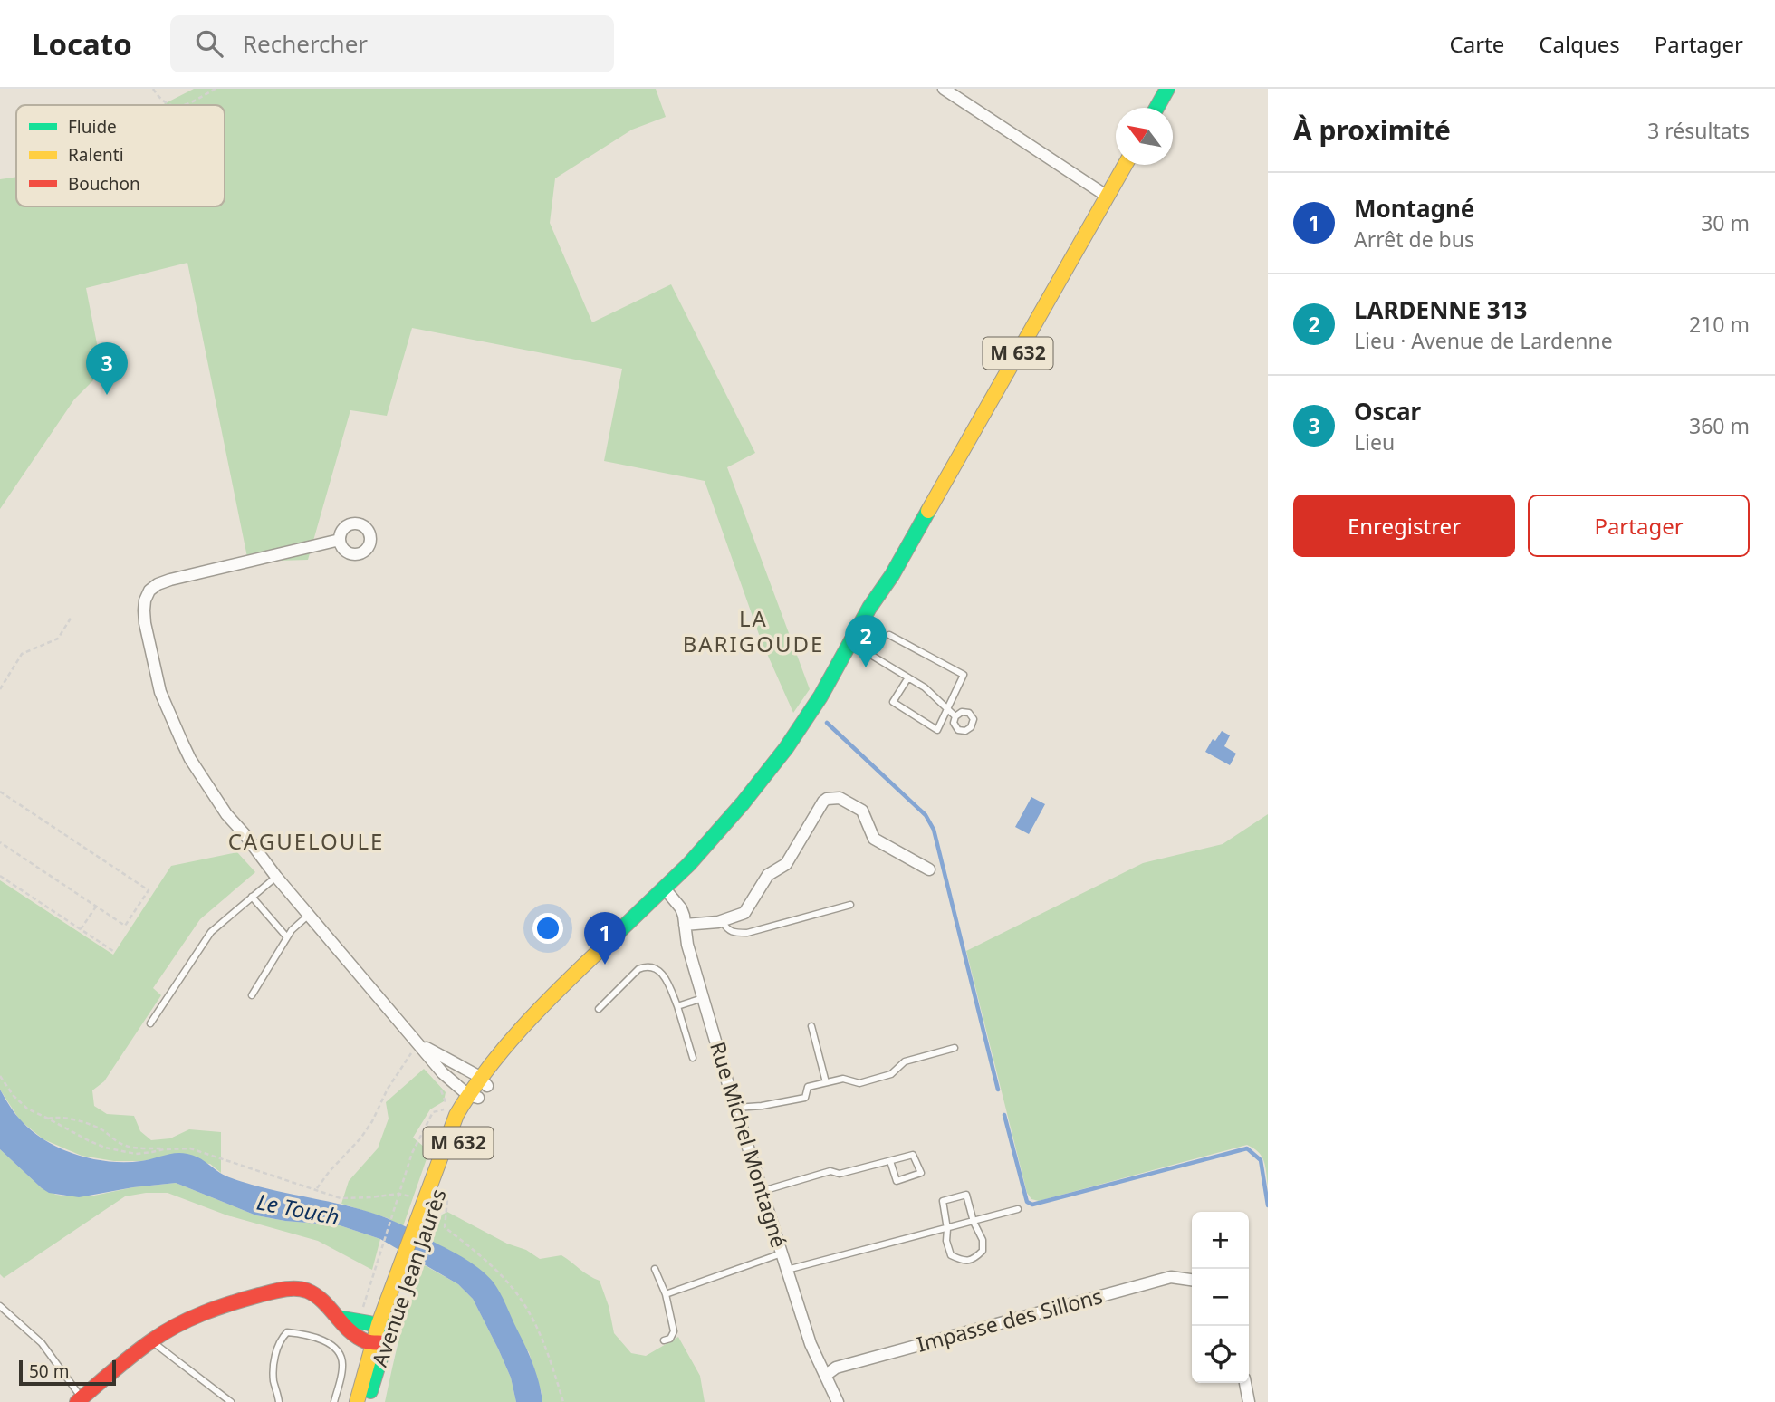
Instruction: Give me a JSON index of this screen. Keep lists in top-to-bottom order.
{
  "streets": {
    "main road": ["M 632", "Avenue Jean Jaurès"],
    "street": ["Rue Michel Montagné", "Impasse des Sillons"]
  },
  "crossings": [
    ["M 632", "Rue Michel Montagné"],
    ["M 632", "Avenue Jean Jaurès"],
    ["Rue Michel Montagné", "Impasse des Sillons"]
  ],
  "districts": ["LA BARIGOUDE", "CAGUELOULE"],
  "water": ["Le Touch"],
  "legend": ["Fluide", "Ralenti", "Bouchon"],
  "scale_bar": "50 m",
  "north": "top left",
  "page": {
    "header": "Locato",
    "search": "Rechercher",
    "nav": ["Carte", "Calques", "Partager"],
    "heading": ["À proximité", "3 résultats"],
    "list": [
      {
        "mark": "1",
        "name": "Montagné",
        "note": "Arrêt de bus",
        "value": "30 m"
      },
      {
        "mark": "2",
        "name": "LARDENNE 313",
        "note": "Lieu · Avenue de Lardenne",
        "value": "210 m"
      },
      {
        "mark": "3",
        "name": "Oscar",
        "note": "Lieu",
        "value": "360 m"
      }
    ],
    "pins": ["3", "2", "1"],
    "buttons": ["Enregistrer", "Partager"],
    "map_buttons": ["+", "−"],
    "scale": "50 m"
  }
}
